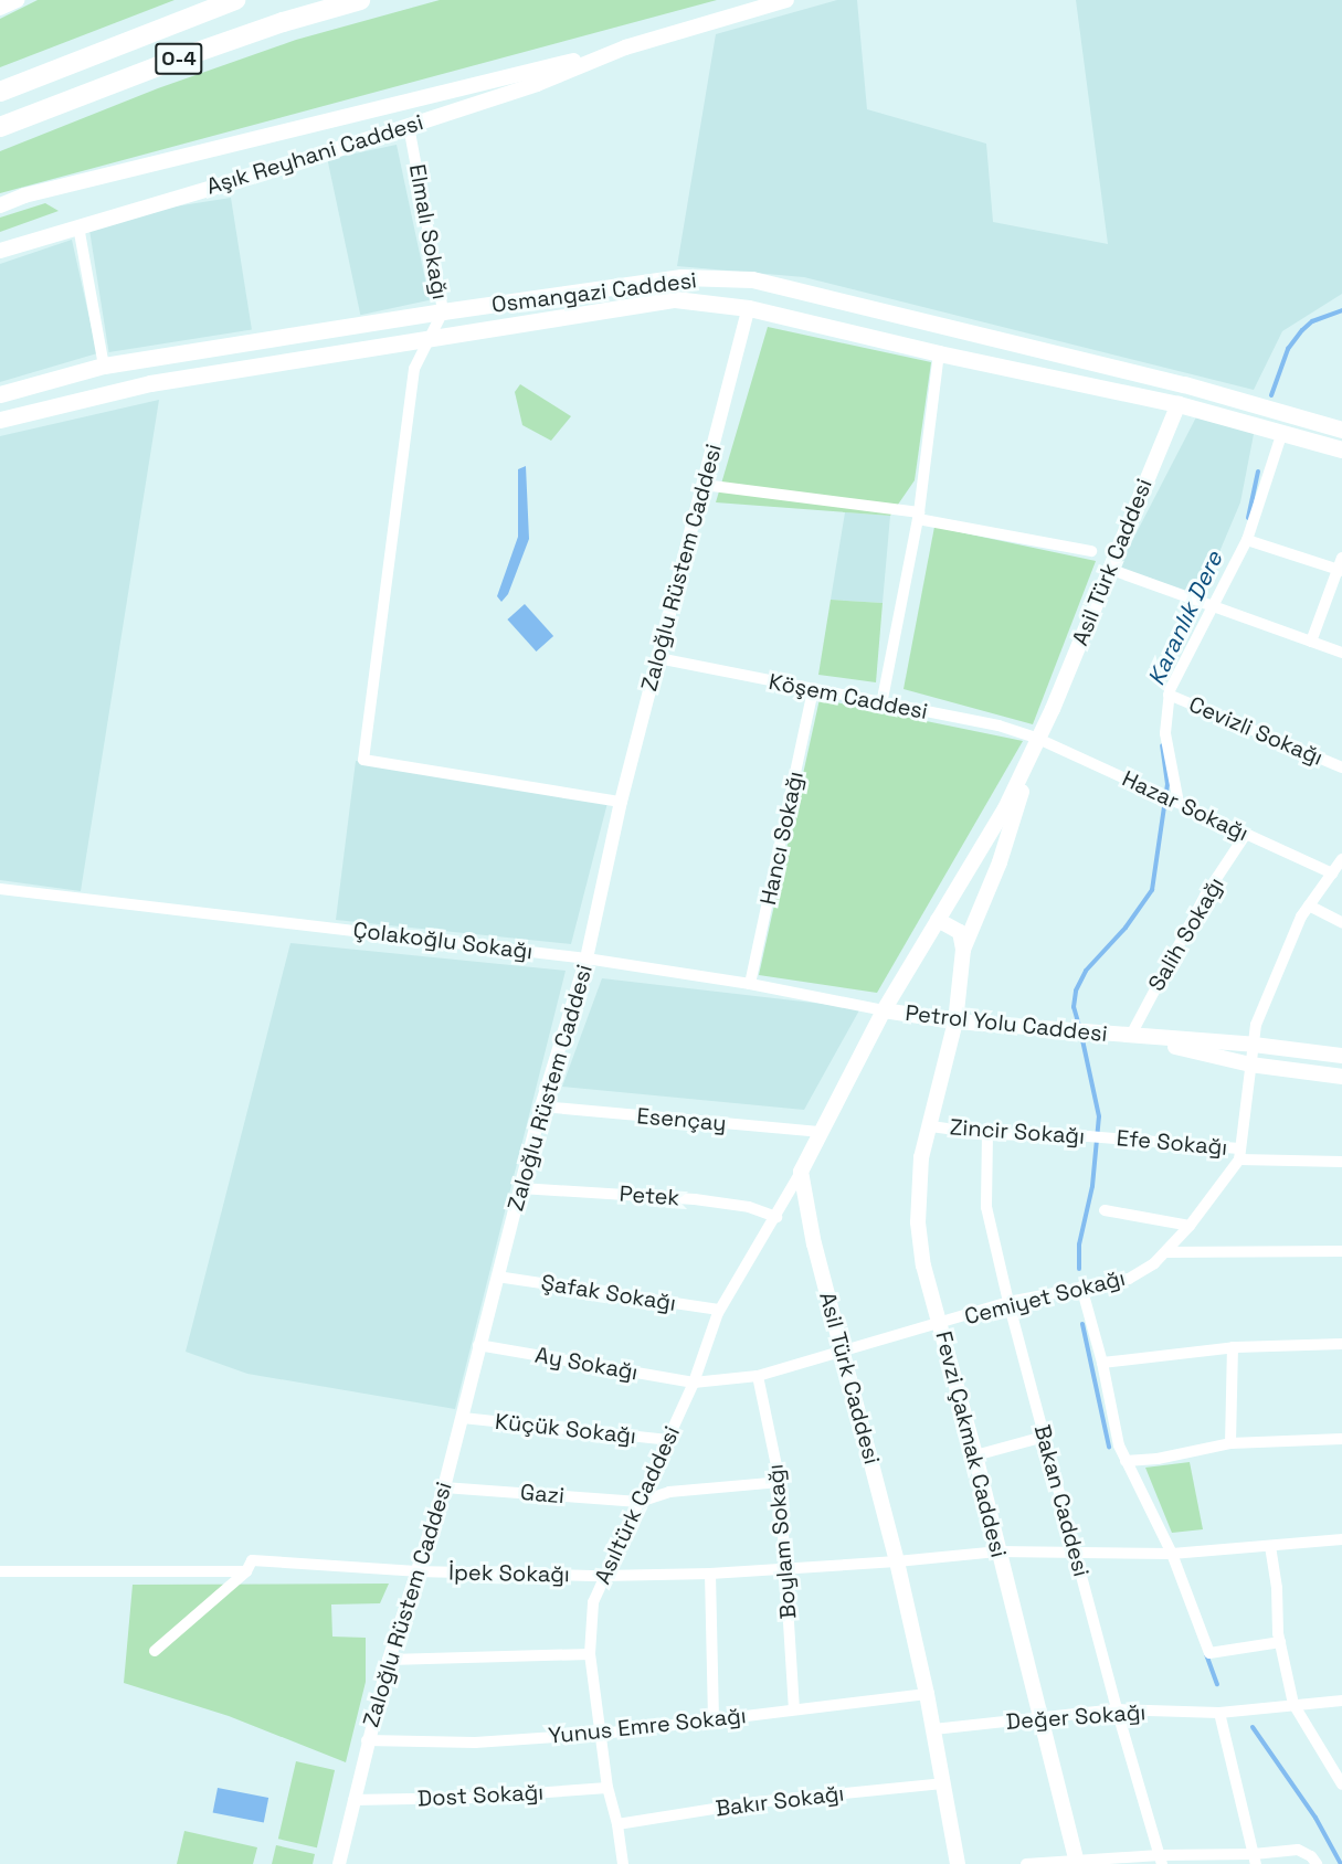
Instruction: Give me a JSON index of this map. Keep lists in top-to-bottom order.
{
  "streets": {
    "highway": ["O-4"],
    "main road": [
      "Aşık Reyhani Caddesi",
      "Osmangazi Caddesi",
      "Asil Türk Caddesi",
      "Petrol Yolu Caddesi",
      "Fevzi Çakmak Caddesi"
    ],
    "street": [
      "Elmalı Sokağı",
      "Zaloğlu Rüstem Caddesi",
      "Köşem Caddesi",
      "Cevizli Sokağı",
      "Hazar Sokağı",
      "Hancı Sokağı",
      "Salih Sokağı",
      "Çolakoğlu Sokağı",
      "Esençay",
      "Zincir Sokağı",
      "Efe Sokağı",
      "Petek",
      "Şafak Sokağı",
      "Cemiyet Sokağı",
      "Ay Sokağı",
      "Küçük Sokağı",
      "Gazi",
      "Bakan Caddesi",
      "Asıltürk Caddesi",
      "Boylam Sokağı",
      "İpek Sokağı",
      "Değer Sokağı",
      "Yunus Emre Sokağı",
      "Dost Sokağı",
      "Bakır Sokağı"
    ]
  },
  "crossings": [
    ["Aşık Reyhani Caddesi", "Elmalı Sokağı"],
    ["Elmalı Sokağı", "Osmangazi Caddesi"],
    ["Elmalı Sokağı", "Zaloğlu Rüstem Caddesi"],
    ["Osmangazi Caddesi", "Asil Türk Caddesi"],
    ["Osmangazi Caddesi", "Zaloğlu Rüstem Caddesi"],
    ["Asil Türk Caddesi", "Köşem Caddesi"],
    ["Asil Türk Caddesi", "Hazar Sokağı"],
    ["Asil Türk Caddesi", "Çolakoğlu Sokağı"],
    ["Asil Türk Caddesi", "Petrol Yolu Caddesi"],
    ["Asil Türk Caddesi", "Esençay"],
    ["Asil Türk Caddesi", "Cemiyet Sokağı"],
    ["Asil Türk Caddesi", "Fevzi Çakmak Caddesi"],
    ["Asil Türk Caddesi", "Asıltürk Caddesi"],
    ["Asil Türk Caddesi", "İpek Sokağı"],
    ["Asil Türk Caddesi", "Değer Sokağı"],
    ["Asil Türk Caddesi", "Yunus Emre Sokağı"],
    ["Asil Türk Caddesi", "Bakır Sokağı"],
    ["Zaloğlu Rüstem Caddesi", "Köşem Caddesi"],
    ["Zaloğlu Rüstem Caddesi", "Çolakoğlu Sokağı"],
    ["Zaloğlu Rüstem Caddesi", "Esençay"],
    ["Zaloğlu Rüstem Caddesi", "Petek"],
    ["Zaloğlu Rüstem Caddesi", "Şafak Sokağı"],
    ["Zaloğlu Rüstem Caddesi", "Ay Sokağı"],
    ["Zaloğlu Rüstem Caddesi", "Küçük Sokağı"],
    ["Zaloğlu Rüstem Caddesi", "Gazi"],
    ["Zaloğlu Rüstem Caddesi", "İpek Sokağı"],
    ["Zaloğlu Rüstem Caddesi", "Yunus Emre Sokağı"],
    ["Zaloğlu Rüstem Caddesi", "Dost Sokağı"],
    ["Köşem Caddesi", "Hazar Sokağı"],
    ["Köşem Caddesi", "Hancı Sokağı"],
    ["Hazar Sokağı", "Salih Sokağı"],
    ["Hancı Sokağı", "Çolakoğlu Sokağı"],
    ["Salih Sokağı", "Petrol Yolu Caddesi"],
    ["Çolakoğlu Sokağı", "Petrol Yolu Caddesi"],
    ["Petrol Yolu Caddesi", "Fevzi Çakmak Caddesi"],
    ["Zincir Sokağı", "Efe Sokağı"],
    ["Zincir Sokağı", "Fevzi Çakmak Caddesi"],
    ["Zincir Sokağı", "Bakan Caddesi"],
    ["Efe Sokağı", "Cemiyet Sokağı"],
    ["Petek", "Asıltürk Caddesi"],
    ["Şafak Sokağı", "Asıltürk Caddesi"],
    ["Cemiyet Sokağı", "Ay Sokağı"],
    ["Cemiyet Sokağı", "Fevzi Çakmak Caddesi"],
    ["Cemiyet Sokağı", "Bakan Caddesi"],
    ["Cemiyet Sokağı", "Boylam Sokağı"],
    ["Ay Sokağı", "Asıltürk Caddesi"],
    ["Ay Sokağı", "Boylam Sokağı"],
    ["Küçük Sokağı", "Asıltürk Caddesi"],
    ["Fevzi Çakmak Caddesi", "İpek Sokağı"],
    ["Fevzi Çakmak Caddesi", "Değer Sokağı"],
    ["Gazi", "Asıltürk Caddesi"],
    ["Bakan Caddesi", "İpek Sokağı"],
    ["Bakan Caddesi", "Değer Sokağı"],
    ["Asıltürk Caddesi", "İpek Sokağı"],
    ["Asıltürk Caddesi", "Yunus Emre Sokağı"],
    ["Asıltürk Caddesi", "Dost Sokağı"],
    ["Asıltürk Caddesi", "Bakır Sokağı"],
    ["Boylam Sokağı", "İpek Sokağı"],
    ["Boylam Sokağı", "Yunus Emre Sokağı"]
  ],
  "water": ["Karanlık Dere"]
}
